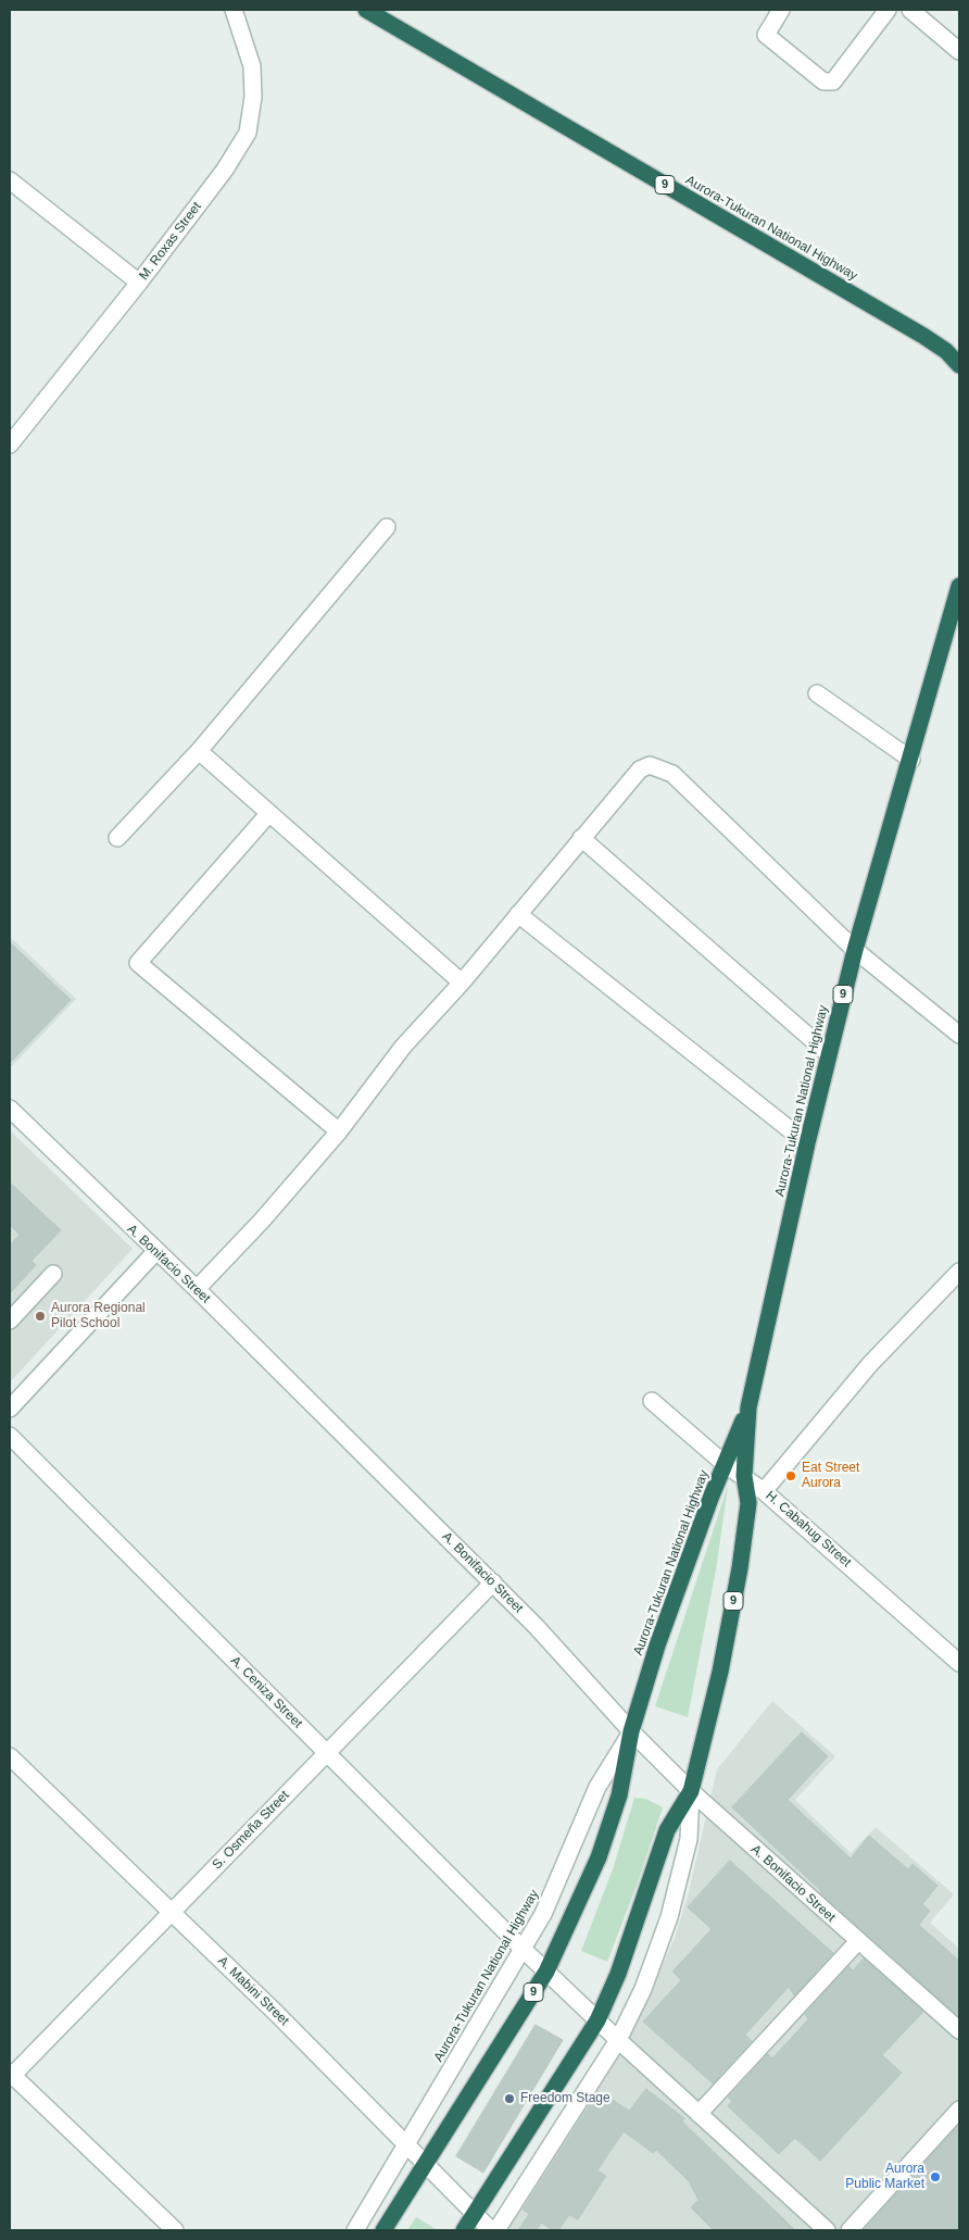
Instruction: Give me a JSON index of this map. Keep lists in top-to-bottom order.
{
  "streets": {
    "highway": ["9", "Aurora-Tukuran National Highway"],
    "street": [
      "M. Roxas Street",
      "A. Bonifacio Street",
      "H. Cabahug Street",
      "A. Ceniza Street",
      "S. Osmeña Street",
      "A. Mabini Street"
    ]
  },
  "crossings": [
    ["Aurora-Tukuran National Highway", "A. Bonifacio Street"],
    ["Aurora-Tukuran National Highway", "H. Cabahug Street"],
    ["Aurora-Tukuran National Highway", "A. Ceniza Street"],
    ["Aurora-Tukuran National Highway", "A. Mabini Street"],
    ["A. Bonifacio Street", "S. Osmeña Street"],
    ["A. Ceniza Street", "S. Osmeña Street"],
    ["S. Osmeña Street", "A. Mabini Street"]
  ],
  "places": [
    "Aurora Regional Pilot School",
    "Eat Street Aurora",
    "Freedom Stage",
    "Aurora Public Market"
  ]
}
